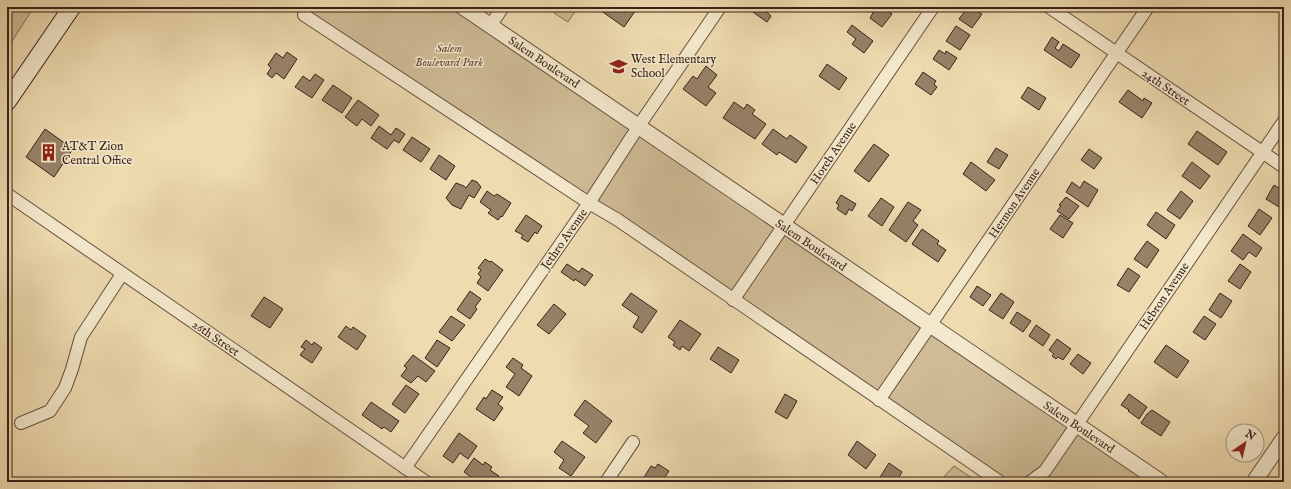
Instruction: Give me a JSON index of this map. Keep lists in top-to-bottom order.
{
  "streets": {
    "street": [
      "Salem Boulevard",
      "24th Street",
      "Horeb Avenue",
      "Hermon Avenue",
      "Jethro Avenue",
      "Hebron Avenue",
      "26th Street"
    ]
  },
  "crossings": [
    ["Salem Boulevard", "Horeb Avenue"],
    ["Salem Boulevard", "Hermon Avenue"],
    ["Salem Boulevard", "Jethro Avenue"],
    ["Salem Boulevard", "Hebron Avenue"],
    ["24th Street", "Hermon Avenue"],
    ["24th Street", "Hebron Avenue"],
    ["Jethro Avenue", "26th Street"]
  ],
  "parks": ["Salem Boulevard Park"],
  "places": {
    "school or university": ["West Elementary School"],
    "building": ["AT&T Zion Central Office"]
  },
  "north": "top right"
}
